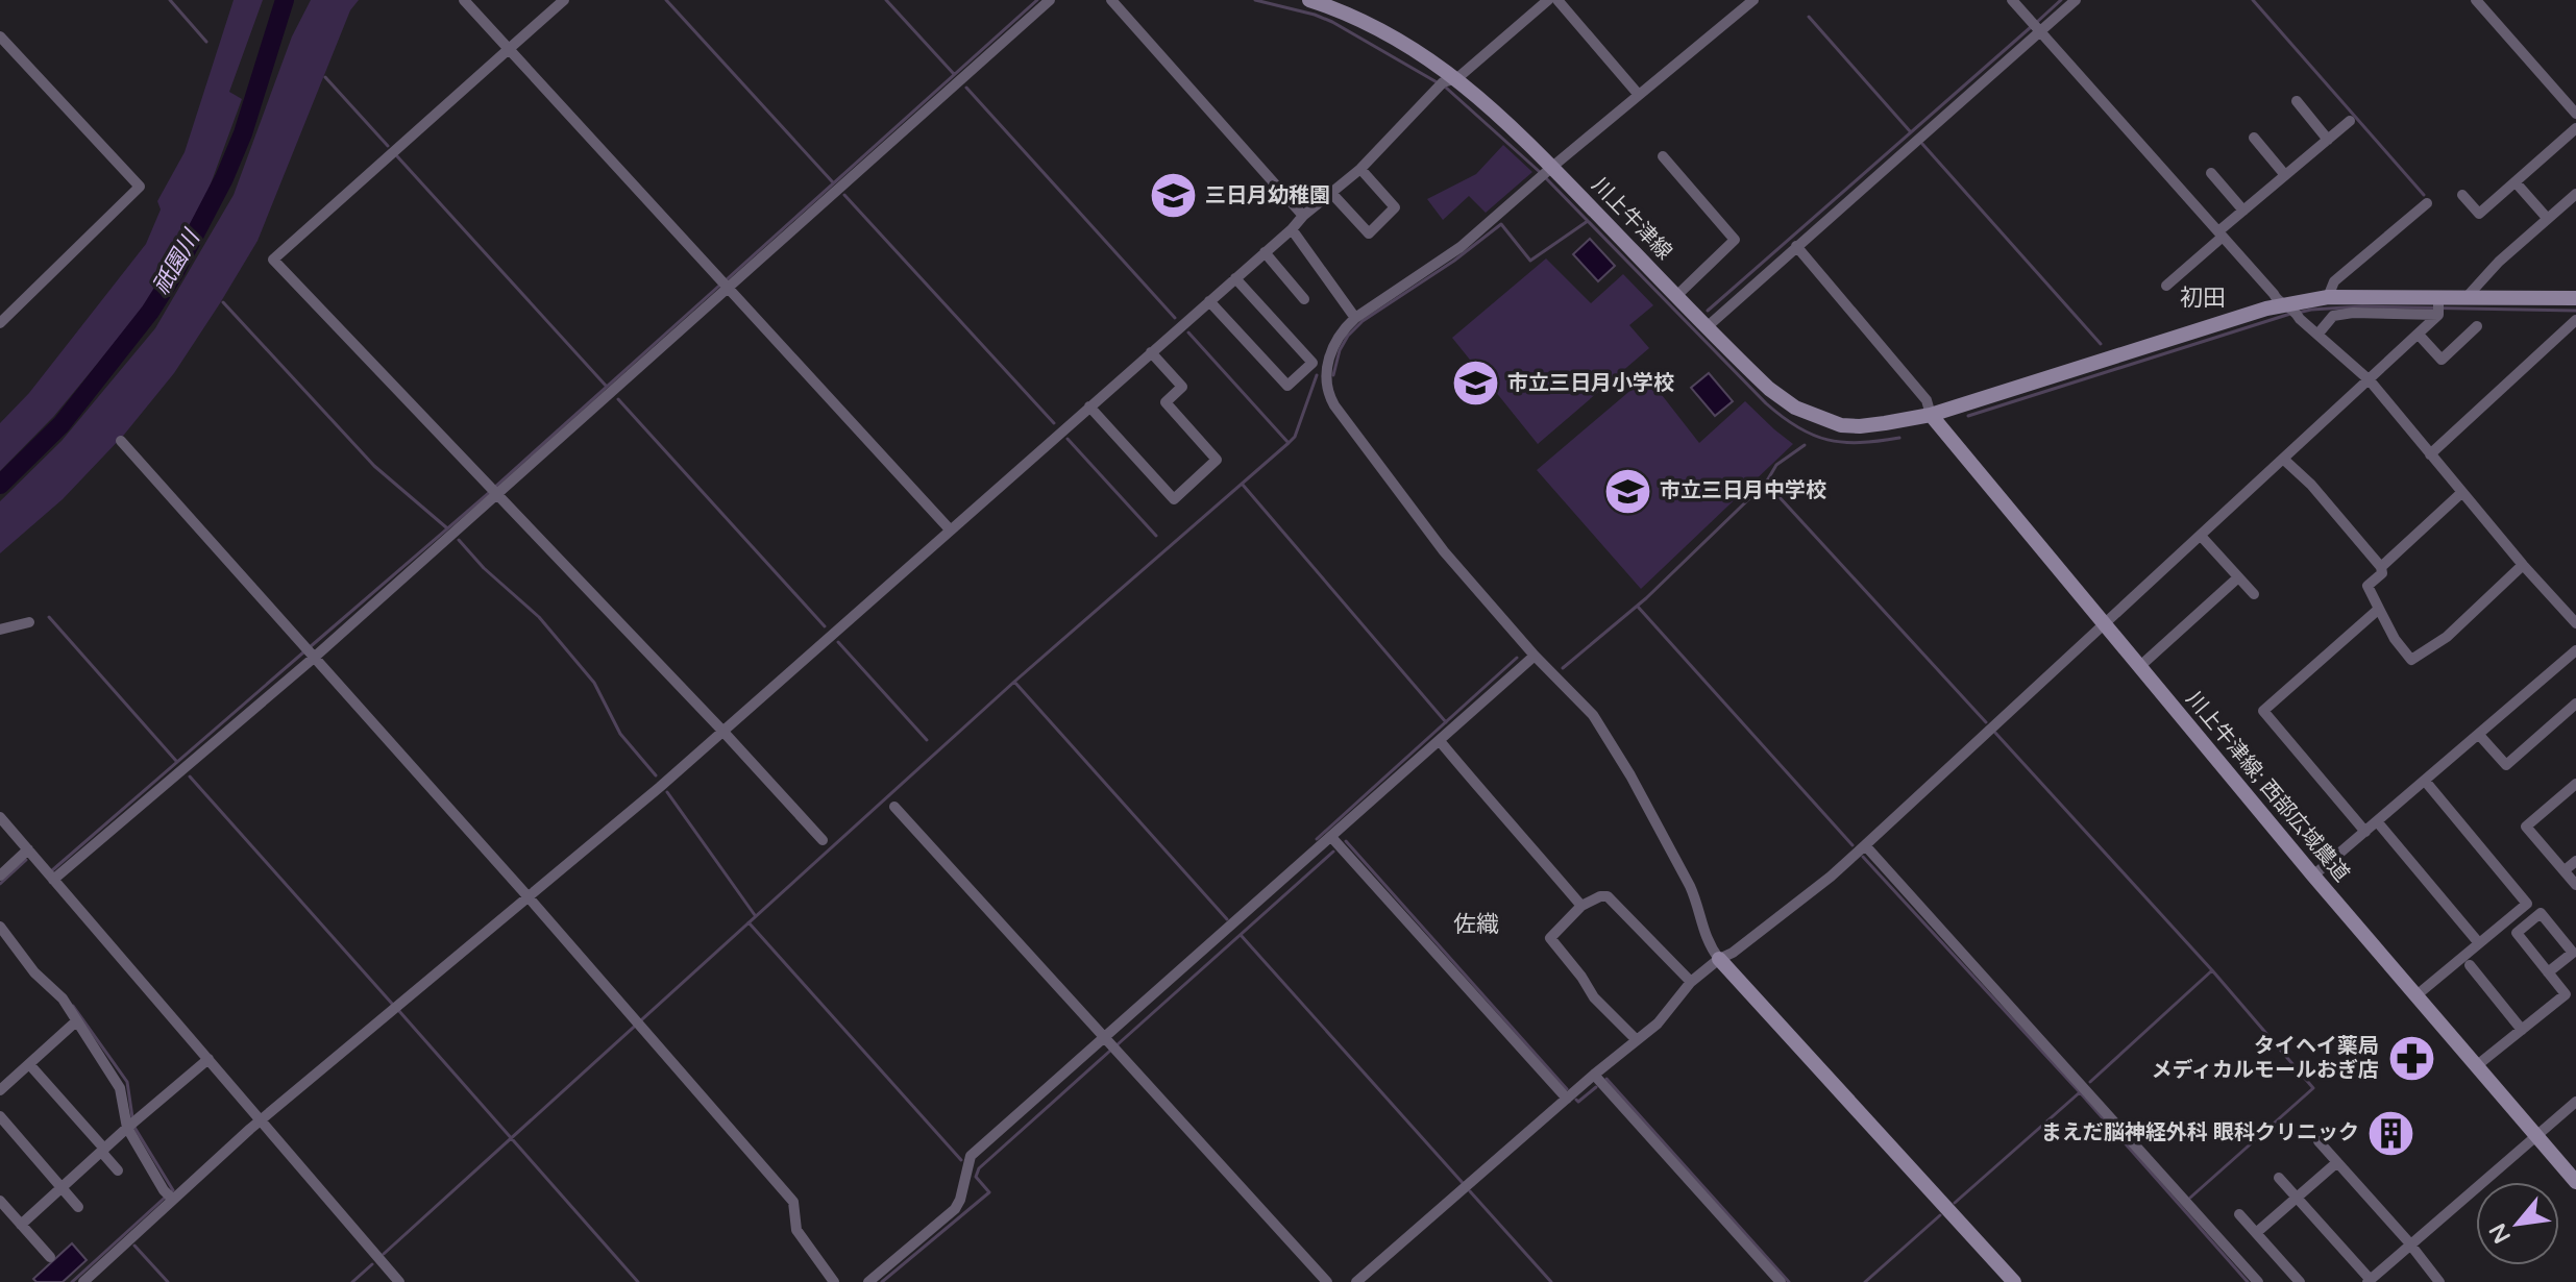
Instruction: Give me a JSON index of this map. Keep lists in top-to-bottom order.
{
  "streets": {
    "main road": ["川上牛津線", "川上牛津線; 西部広域農道"]
  },
  "crossings": [
    ["川上牛津線", "川上牛津線; 西部広域農道"]
  ],
  "districts": ["初田", "佐織"],
  "water": ["祇園川"],
  "places": {
    "school or university": ["三日月幼稚園", "市立三日月小学校", "市立三日月中学校"],
    "pharmacy": ["タイヘイ薬局 メディカルモールおぎ店"],
    "building": ["まえだ脳神経外科 眼科クリニック"]
  },
  "north": "bottom left"
}
